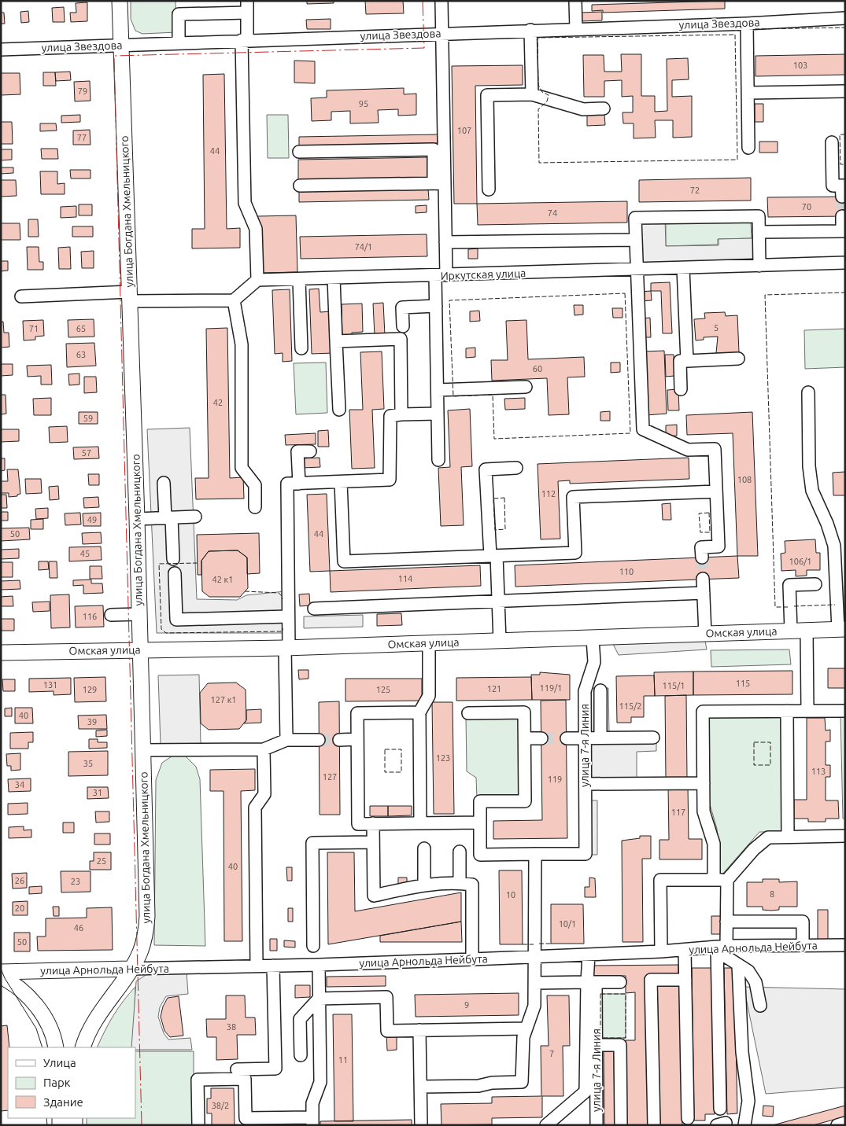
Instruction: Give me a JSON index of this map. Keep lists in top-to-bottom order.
{
  "streets": {
    "main road": ["улица Богдана Хмельницкого", "Омская улица", "улица Арнольда Нейбута"],
    "street": ["улица Звездова", "Иркутская улица", "улица 7-я Линия"]
  },
  "crossings": [
    ["улица Звездова", "улица Богдана Хмельницкого"],
    ["улица Богдана Хмельницкого", "Омская улица"],
    ["улица Богдана Хмельницкого", "улица Арнольда Нейбута"],
    ["Омская улица", "улица 7-я Линия"],
    ["улица 7-я Линия", "улица Арнольда Нейбута"]
  ],
  "house_numbers": [
    "103",
    "79",
    "95",
    "107",
    "77",
    "44",
    "72",
    "70",
    "74",
    "74/1",
    "5",
    "71",
    "65",
    "63",
    "60",
    "42",
    "59",
    "57",
    "108",
    "112",
    "49",
    "50",
    "44",
    "45",
    "106/1",
    "110",
    "114",
    "42 к1",
    "116",
    "115",
    "131",
    "115/1",
    "119/1",
    "121",
    "129",
    "125",
    "127 к1",
    "115/2",
    "40",
    "39",
    "123",
    "35",
    "113",
    "127",
    "119",
    "34",
    "31",
    "117",
    "25",
    "40",
    "26",
    "23",
    "8",
    "10",
    "20",
    "10/1",
    "46",
    "50",
    "9",
    "38",
    "7",
    "11",
    "38/2"
  ],
  "legend": ["Улица", "Парк", "Здание"]
}
